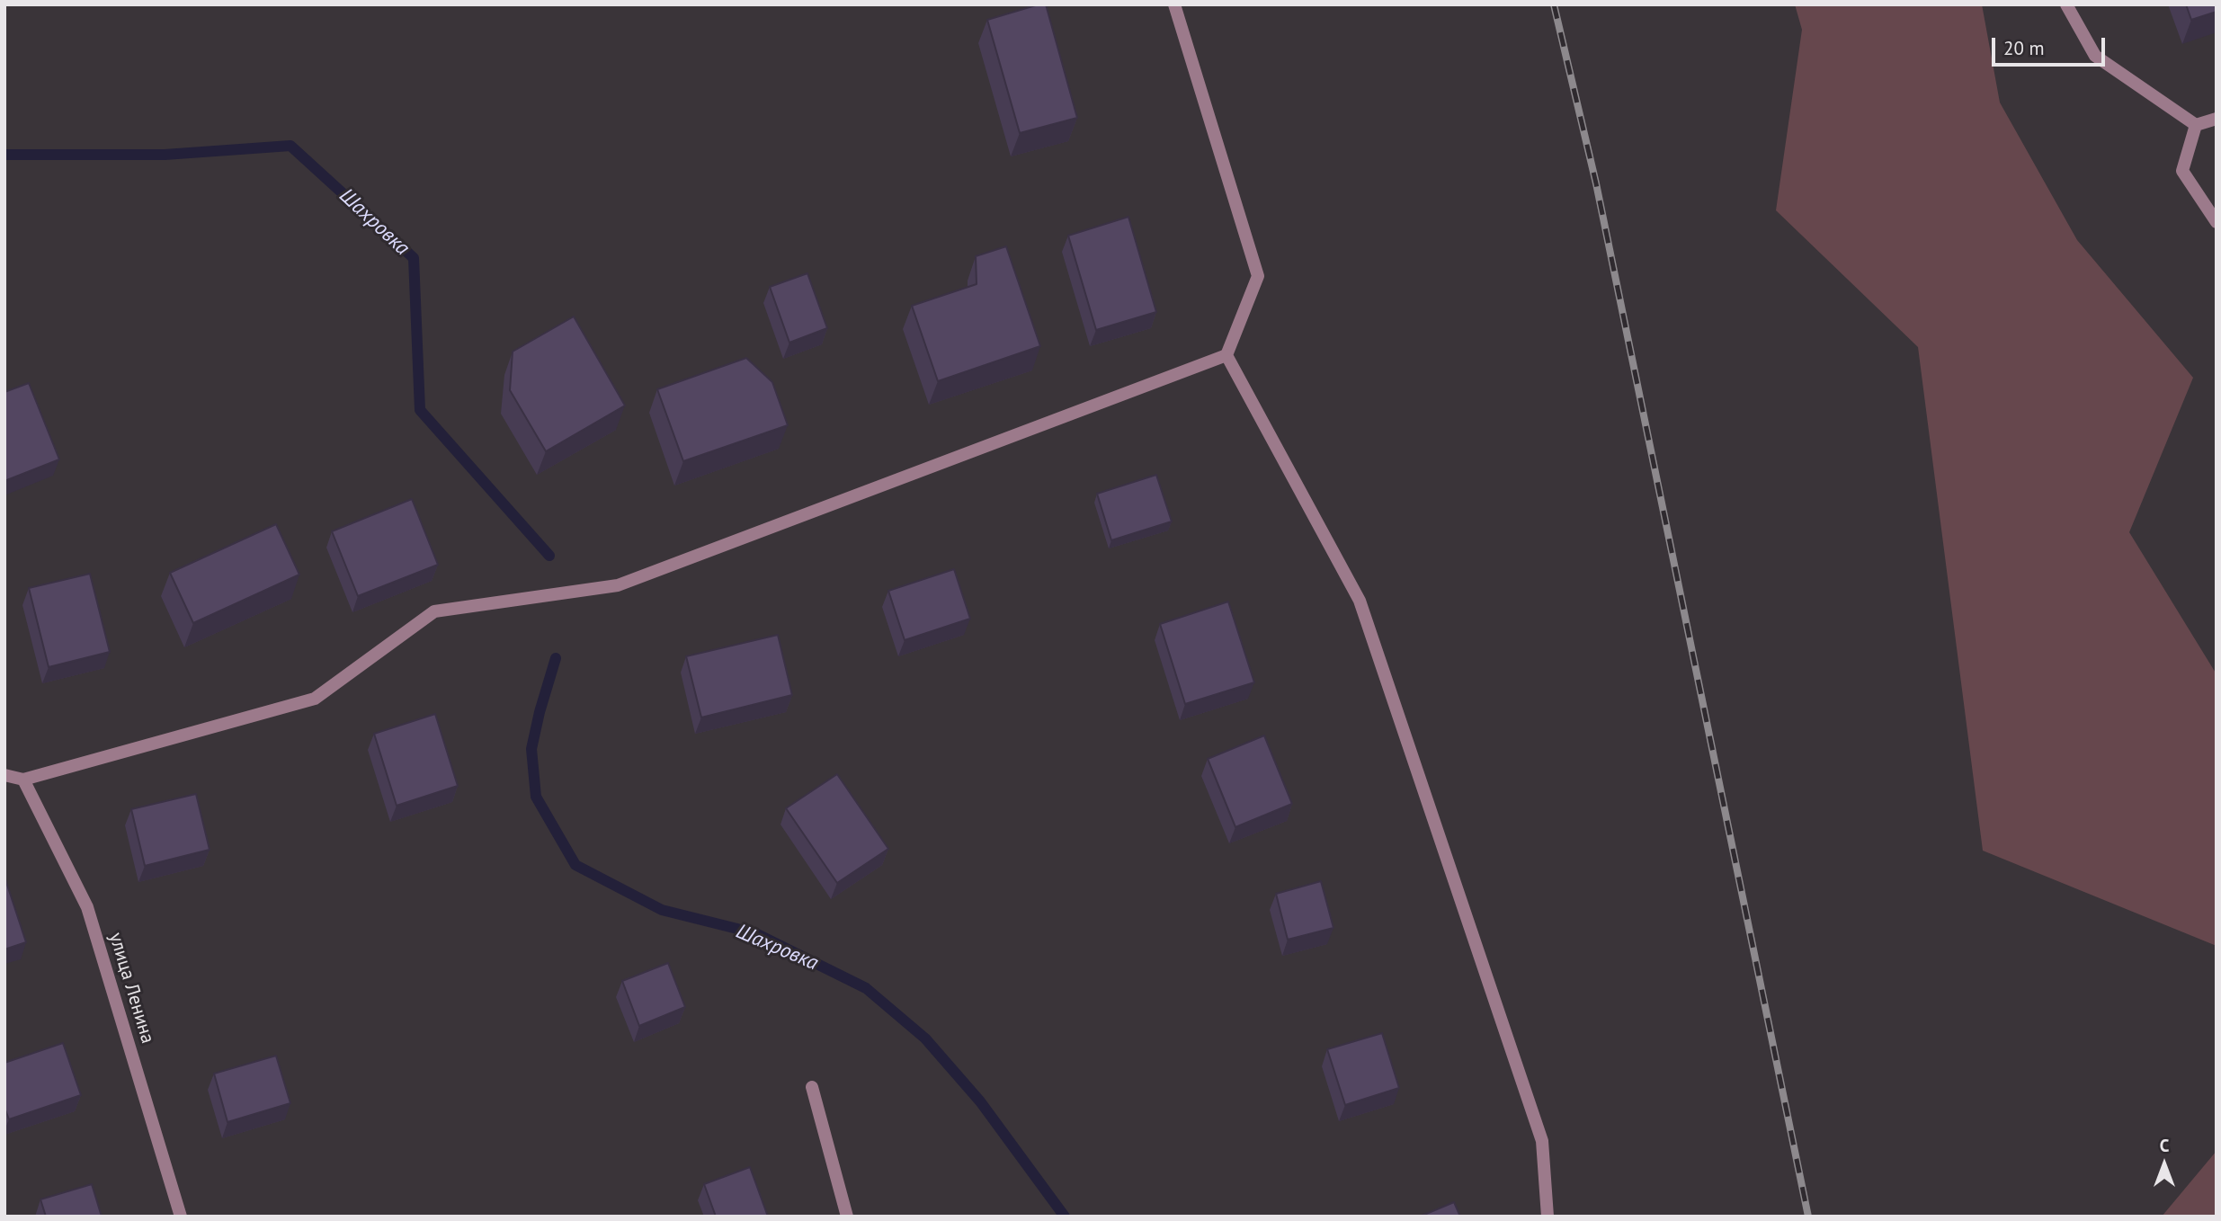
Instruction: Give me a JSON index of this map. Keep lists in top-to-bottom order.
{
  "streets": {
    "street": ["улица Ленина"]
  },
  "water": ["Шахровка"],
  "scale_bar": "20 m",
  "north": "top"
}
